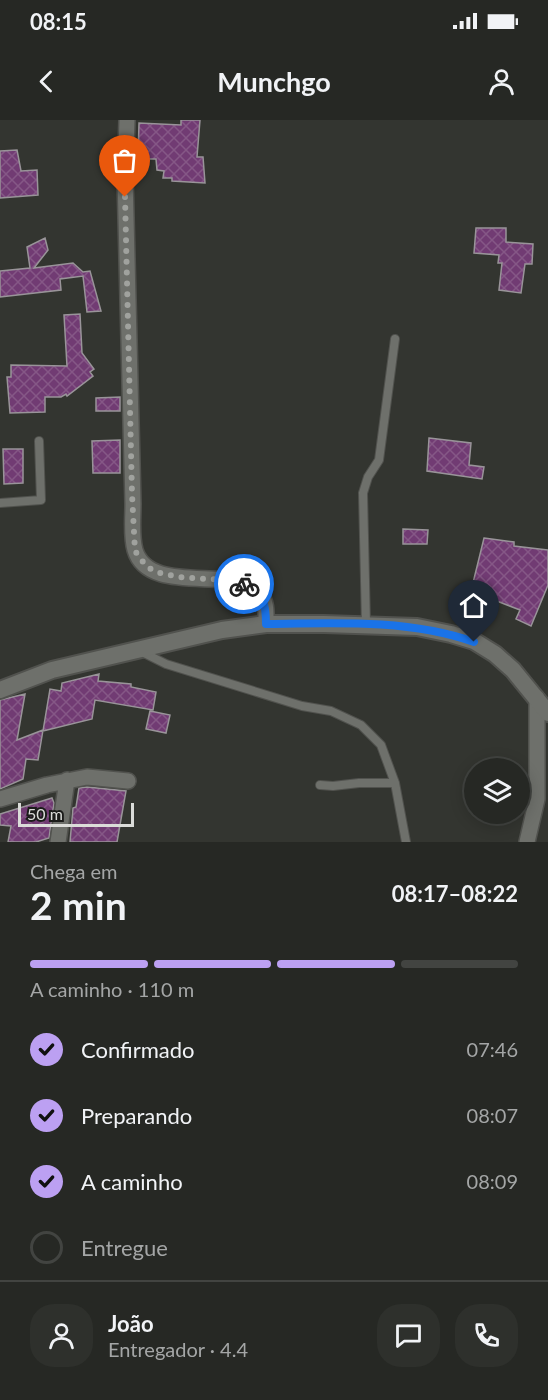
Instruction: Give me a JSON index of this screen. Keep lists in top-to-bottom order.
{
  "scale_bar": "50 m",
  "page": {
    "status": "08:15",
    "header": "Munchgo",
    "scale": "50 m",
    "heading": ["2 min", "Chega em", "08:17–08:22"],
    "panel": ["João", "Entregador · 4.4"],
    "bar": "A caminho · 110 m",
    "list": [
      ["Confirmado", "07:46"],
      ["Preparando", "08:07"],
      ["A caminho", "08:09"],
      "Entregue"
    ]
  }
}
